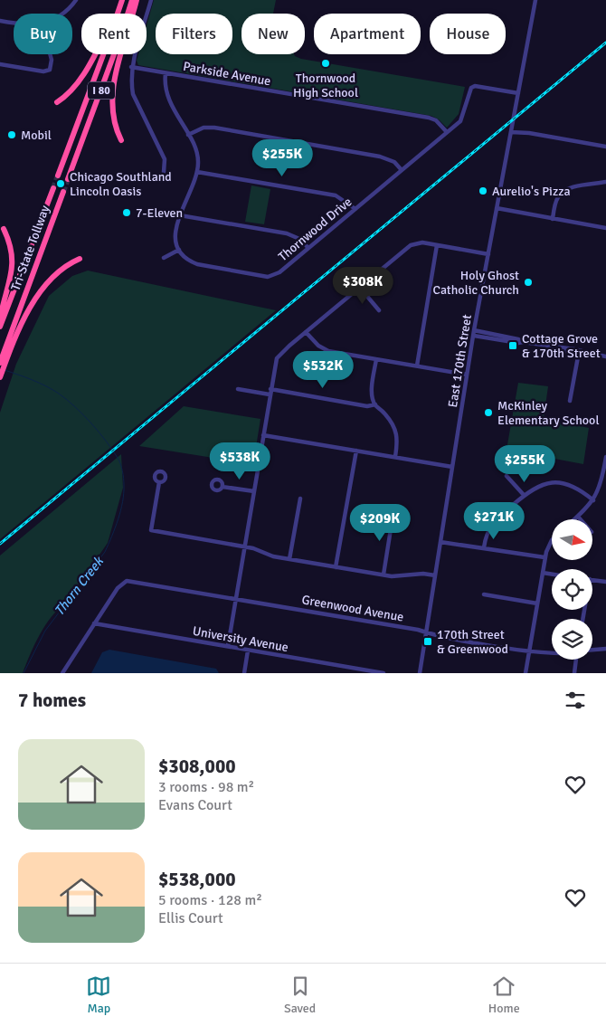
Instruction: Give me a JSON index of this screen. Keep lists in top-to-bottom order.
{
  "streets": {
    "highway": ["I 80", "Tri-State Tollway"],
    "street": [
      "Parkside Avenue",
      "Thornwood Drive",
      "East 170th Street",
      "Greenwood Avenue",
      "University Avenue"
    ]
  },
  "crossings": [
    ["Parkside Avenue", "Thornwood Drive"],
    ["Thornwood Drive", "East 170th Street"],
    ["East 170th Street", "Greenwood Avenue"],
    ["Greenwood Avenue", "University Avenue"]
  ],
  "water": ["Thorn Creek"],
  "places": {
    "other": [
      "Thornwood High School",
      "Mobil",
      "Chicago Southland Lincoln Oasis",
      "Aurelio's Pizza",
      "7-Eleven",
      "Holy Ghost Catholic Church",
      "McKinley Elementary School"
    ],
    "transit": ["Cottage Grove & 170th Street", "170th Street & Greenwood"]
  },
  "north": "right",
  "page": {
    "chip": [
      "Buy",
      "Rent",
      "Filters",
      "New",
      "Apartment",
      "House"
    ],
    "price": [
      "$255K",
      "$308K",
      "$532K",
      "$538K",
      "$255K",
      "$271K",
      "$209K"
    ],
    "heading": "7 homes",
    "list": [
      {
        "name": "$308,000",
        "note": "3 rooms · 98 m² · Evans Court"
      },
      {
        "name": "$538,000",
        "note": "5 rooms · 128 m² · Ellis Court"
      }
    ],
    "tabs": ["Map", "Saved", "Home"]
  }
}
